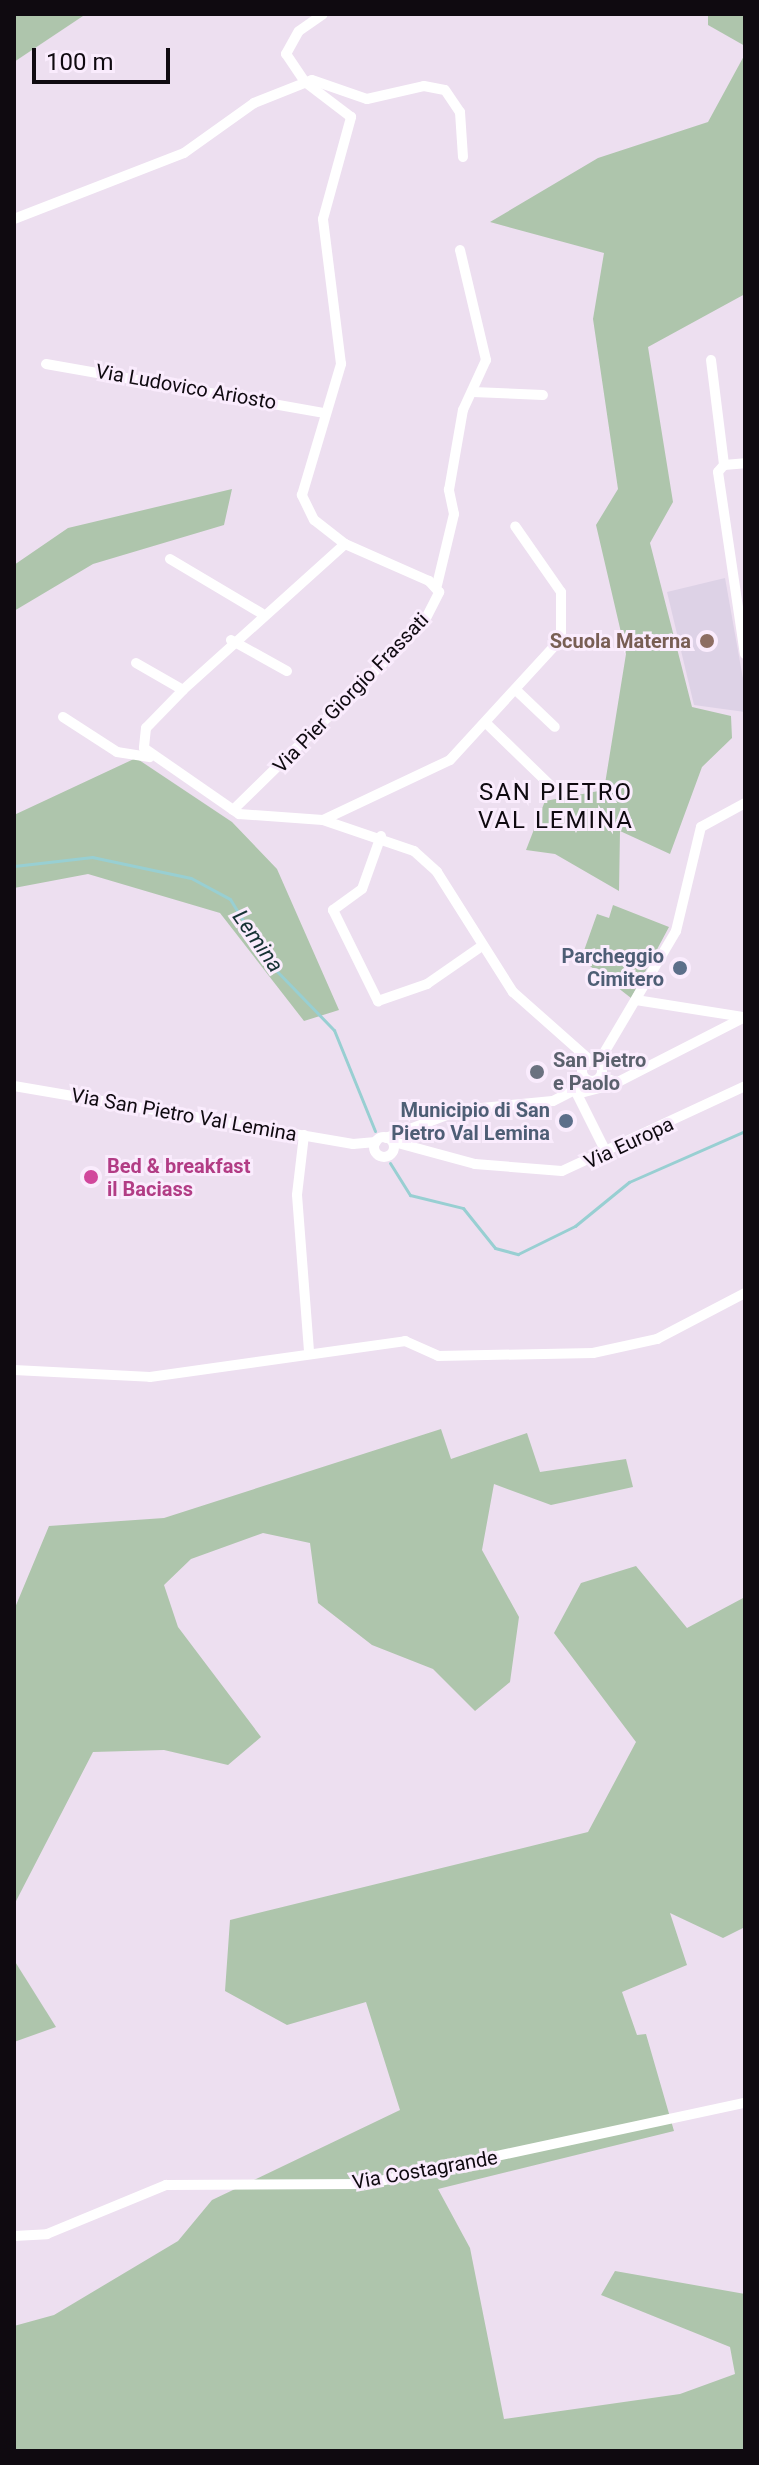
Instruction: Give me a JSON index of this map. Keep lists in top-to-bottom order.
{
  "streets": {
    "street": [
      "Via Ludovico Ariosto",
      "Via Pier Giorgio Frassati",
      "Via San Pietro Val Lemina",
      "Via Europa",
      "Via Costagrande"
    ]
  },
  "crossings": [
    ["Via Ludovico Ariosto", "Via Pier Giorgio Frassati"],
    ["Via San Pietro Val Lemina", "Via Europa"]
  ],
  "districts": ["SAN PIETRO VAL LEMINA"],
  "water": ["Lemina"],
  "places": [
    "Scuola Materna",
    "Parcheggio Cimitero",
    "San Pietro e Paolo",
    "Municipio di San Pietro Val Lemina",
    "Bed & breakfast il Baciass"
  ],
  "scale_bar": "100 m"
}
